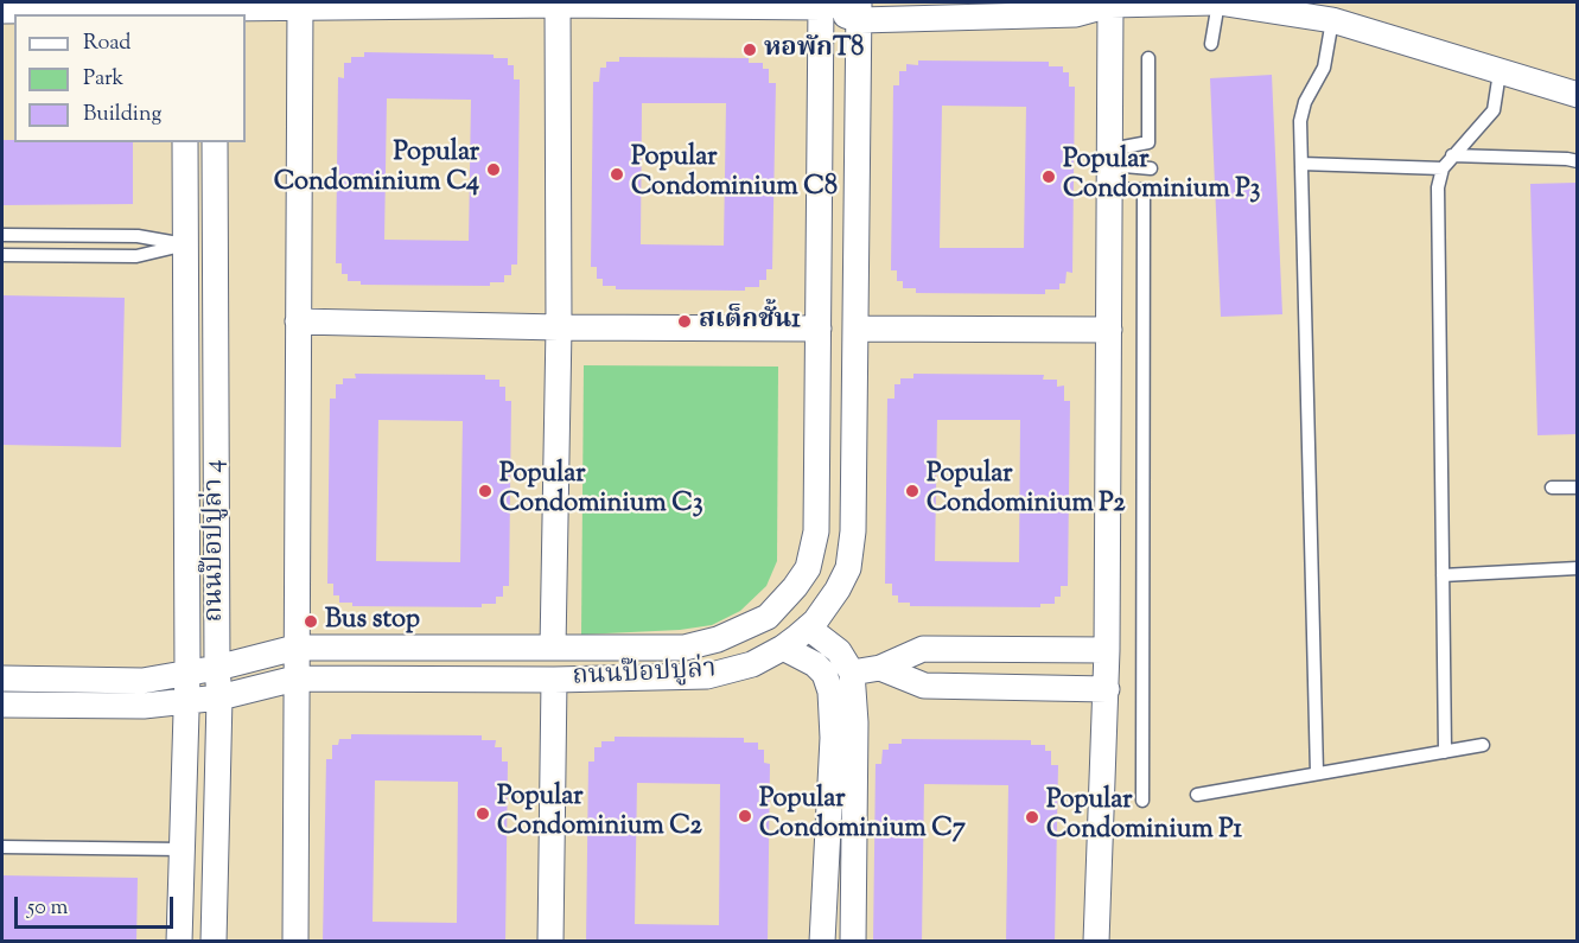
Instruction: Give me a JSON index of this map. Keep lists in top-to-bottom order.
{
  "streets": {
    "street": ["ถนนป๊อปปูล่า 4", "ถนนป๊อปปูล่า"]
  },
  "crossings": [
    ["ถนนป๊อปปูล่า 4", "ถนนป๊อปปูล่า"]
  ],
  "places": [
    "หอพักT8",
    "Popular Condominium C4",
    "Popular Condominium C8",
    "Popular Condominium P3",
    "สเต็กชั้น1",
    "Popular Condominium C3",
    "Popular Condominium P2",
    "Bus stop",
    "Popular Condominium C2",
    "Popular Condominium C7",
    "Popular Condominium P1"
  ],
  "legend": ["Road", "Park", "Building"],
  "scale_bar": "50 m"
}
